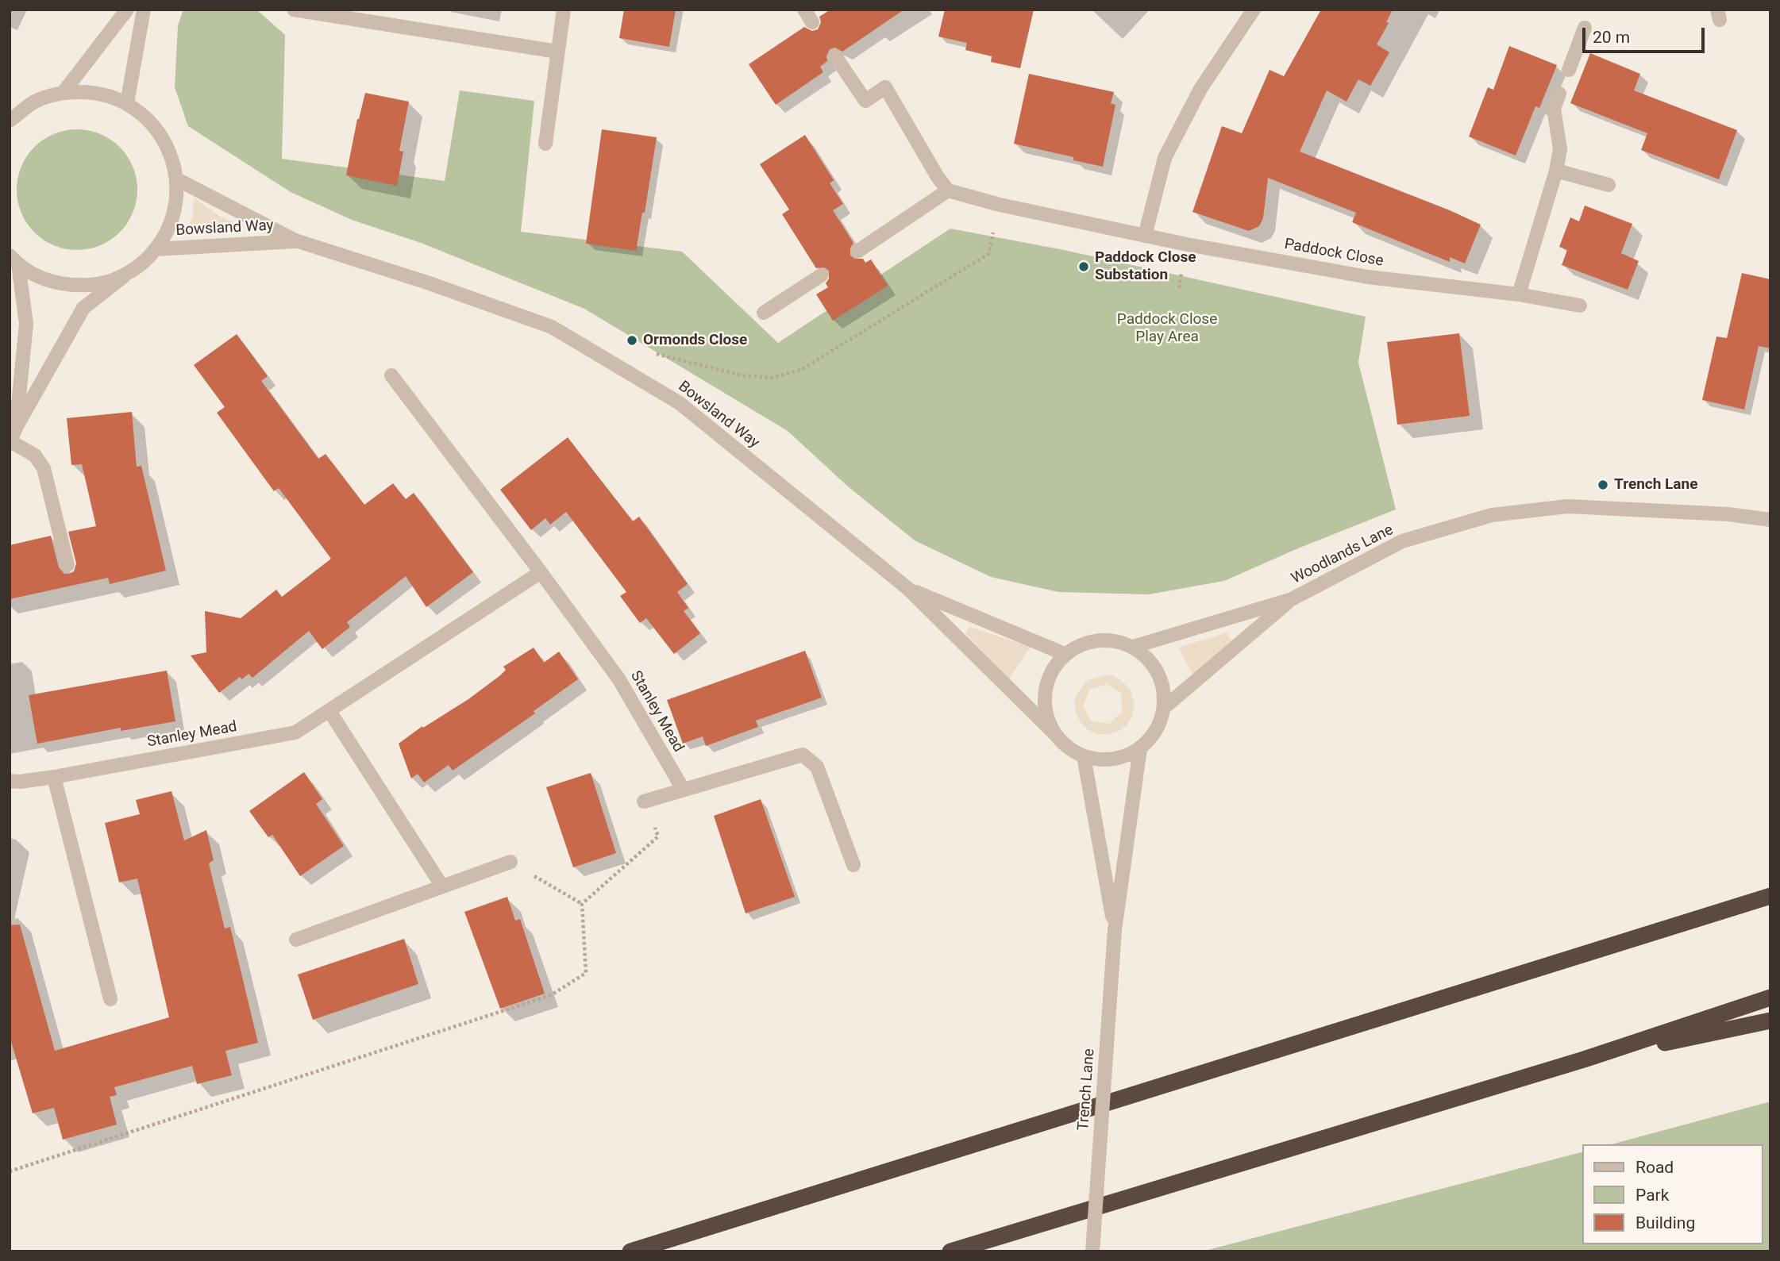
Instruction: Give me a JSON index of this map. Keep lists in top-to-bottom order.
{
  "streets": {
    "street": [
      "Bowsland Way",
      "Paddock Close",
      "Woodlands Lane",
      "Stanley Mead",
      "Trench Lane"
    ]
  },
  "crossings": [
    ["Bowsland Way", "Woodlands Lane"],
    ["Bowsland Way", "Trench Lane"],
    ["Woodlands Lane", "Trench Lane"]
  ],
  "parks": ["Paddock Close Play Area"],
  "places": ["Paddock Close Substation", "Ormonds Close", "Trench Lane"],
  "legend": ["Road", "Park", "Building"],
  "scale_bar": "20 m"
}
